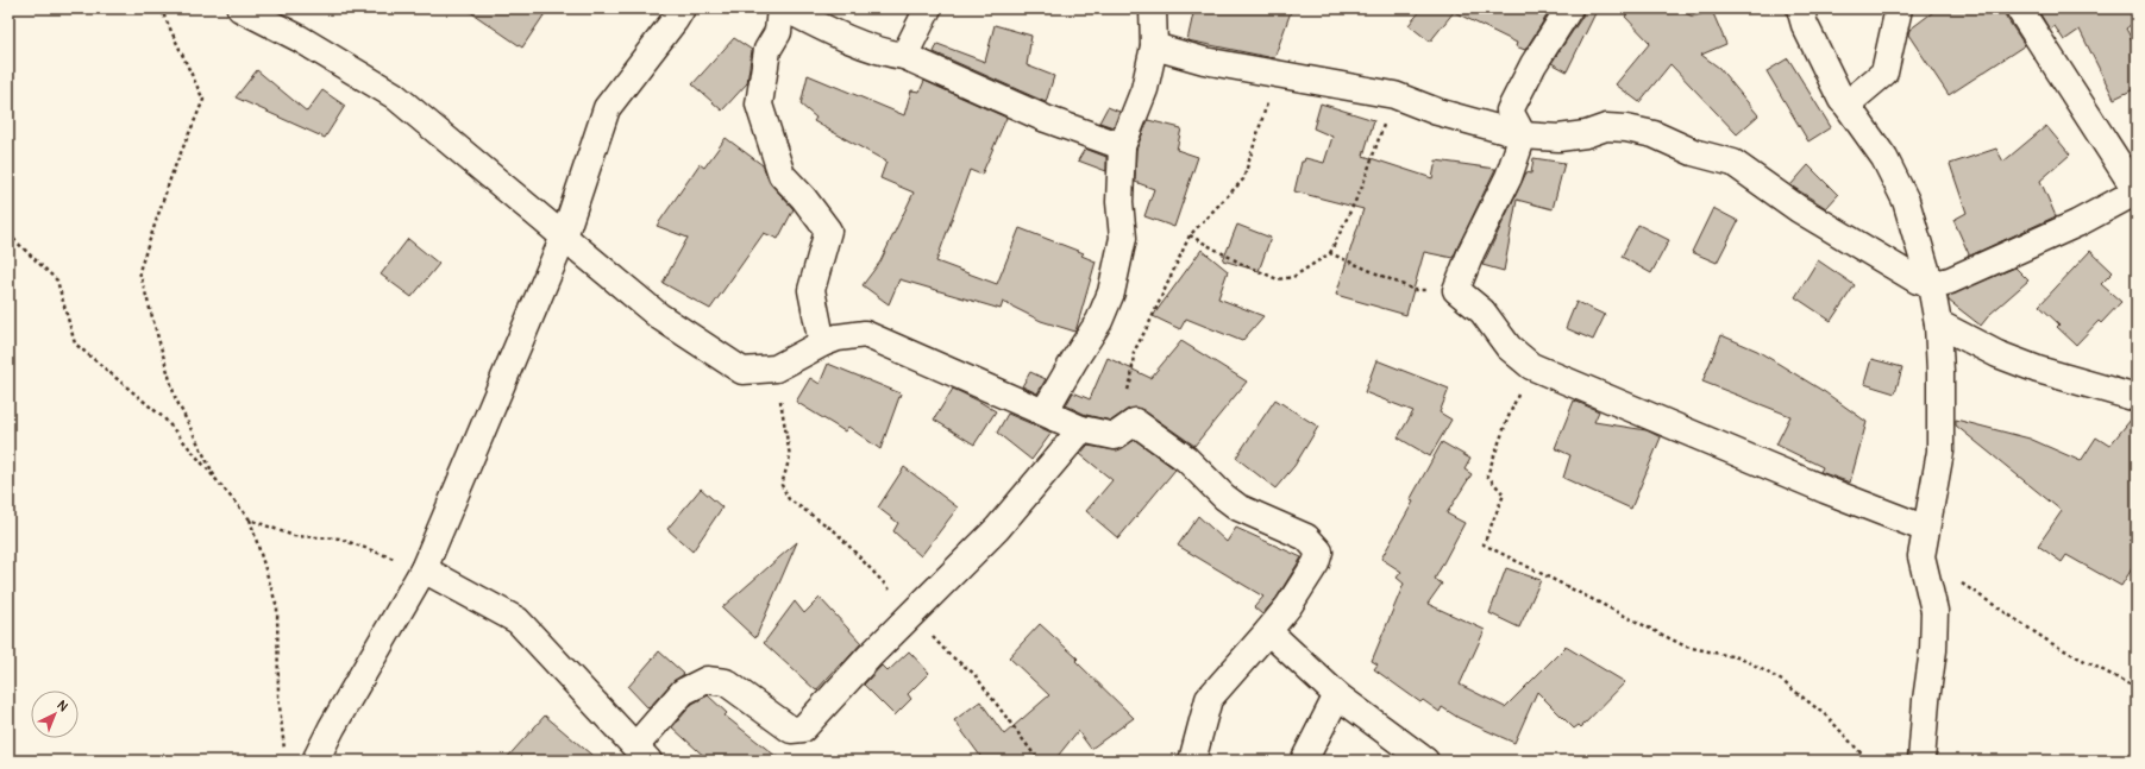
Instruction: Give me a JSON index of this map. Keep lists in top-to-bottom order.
{
  "north": "top right"
}
